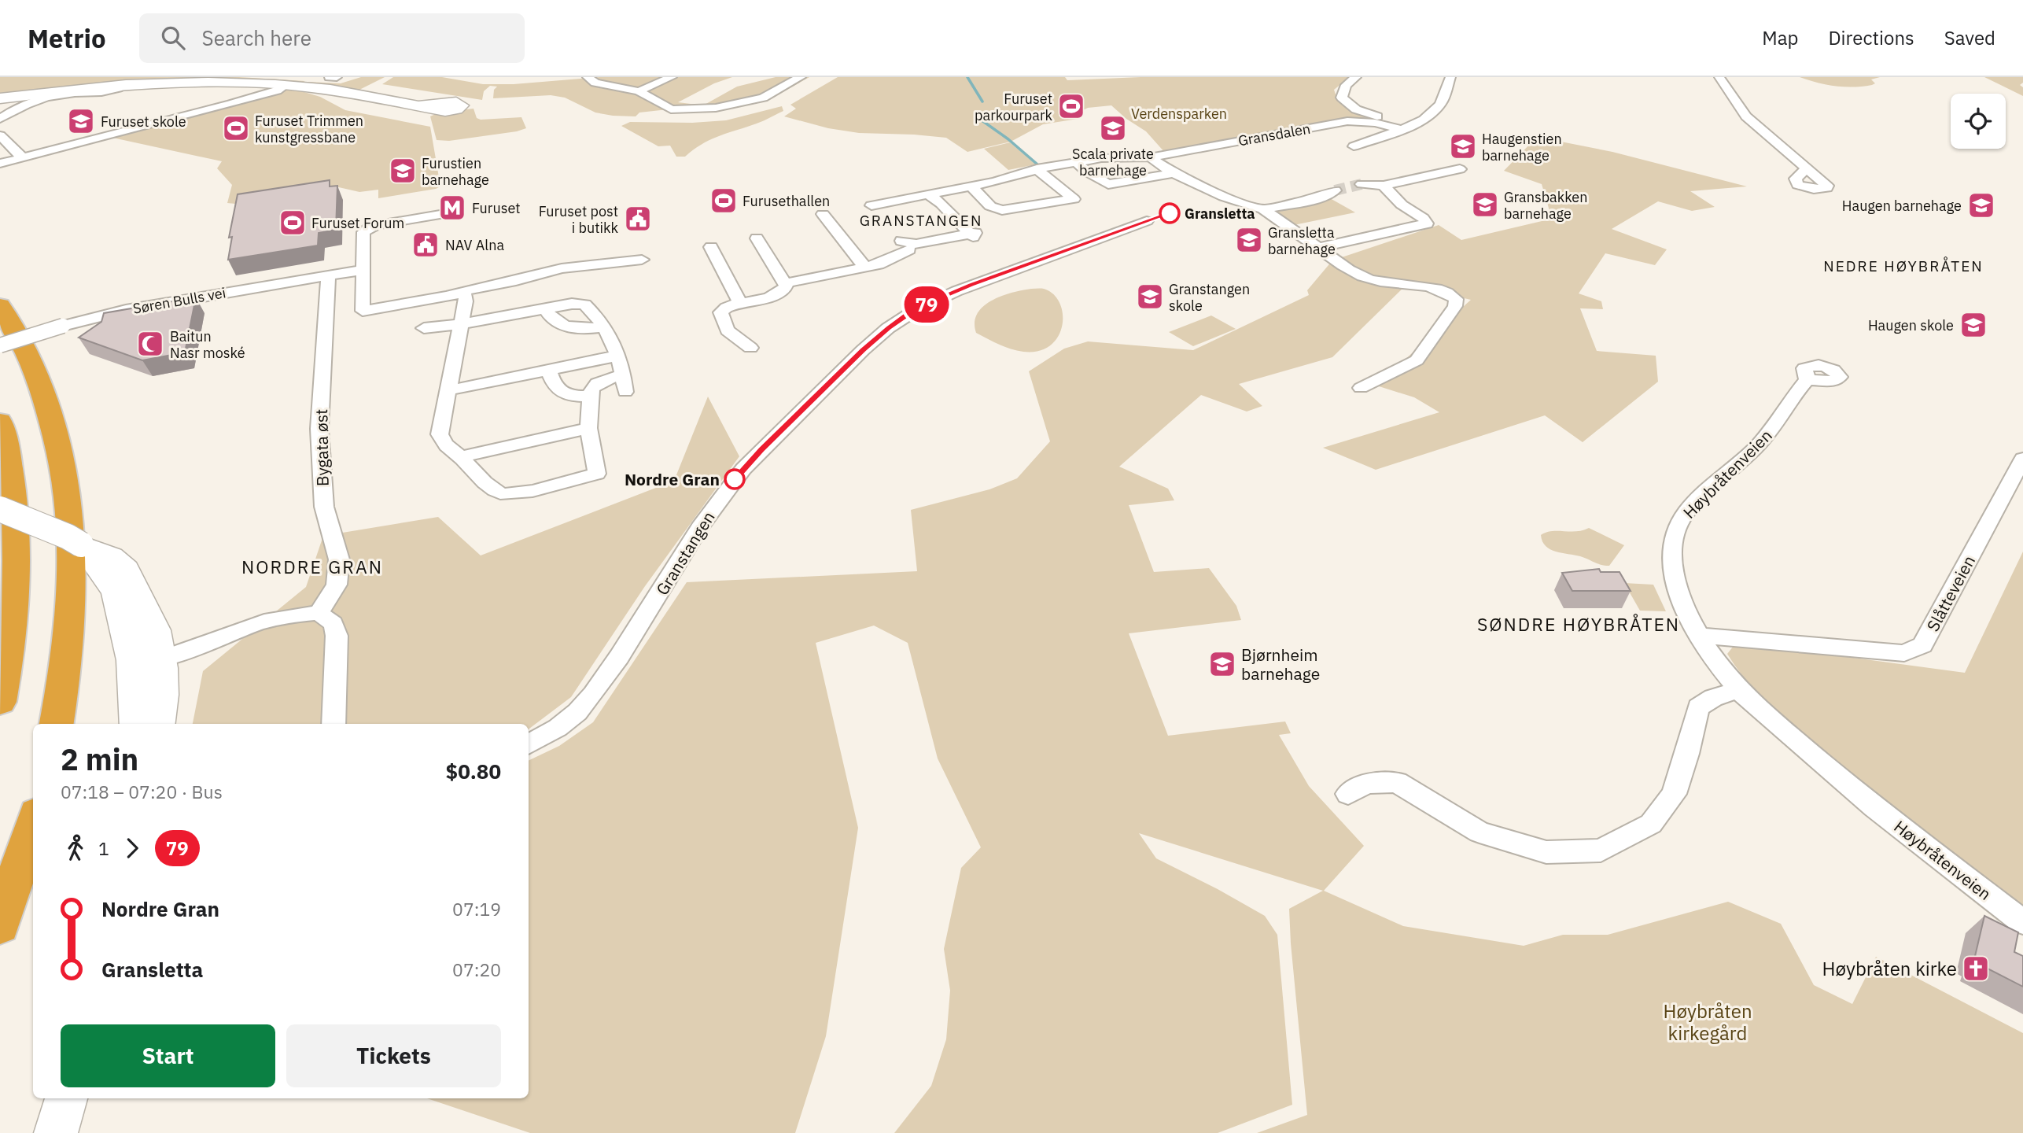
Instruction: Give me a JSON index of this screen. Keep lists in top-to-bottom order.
{
  "streets": {
    "street": [
      "Gransdalen",
      "Søren Bulls vei",
      "Bygata øst",
      "Høybråtenveien",
      "Granstangen",
      "Slåtteveien"
    ]
  },
  "crossings": [
    ["Søren Bulls vei", "Bygata øst"],
    ["Høybråtenveien", "Slåtteveien"]
  ],
  "districts": [
    "GRANSTANGEN",
    "NEDRE HØYBRÅTEN",
    "NORDRE GRAN",
    "SØNDRE HØYBRÅTEN"
  ],
  "parks": ["Verdensparken", "Høybråten kirkegård"],
  "places": {
    "sports": [
      "Furuset parkourpark",
      "Furuset Trimmen kunstgressbane",
      "Furusethallen",
      "Furuset Forum"
    ],
    "school or university": [
      "Furuset skole",
      "Scala private barnehage",
      "Haugenstien barnehage",
      "Furustien barnehage",
      "Gransbakken barnehage",
      "Haugen barnehage",
      "Gransletta barnehage",
      "Granstangen skole",
      "Haugen skole",
      "Bjørnheim barnehage"
    ],
    "metro station": ["Furuset"],
    "other": ["Gransletta", "Nordre Gran"],
    "public building": ["Furuset post i butikk", "NAV Alna"],
    "mosque": ["Baitun Nasr moské"],
    "church": ["Høybråten kirke"]
  },
  "lines": ["bus line 79"],
  "page": {
    "header": "Metrio",
    "search": "Search here",
    "nav": ["Map", "Directions", "Saved"],
    "on_map": "79",
    "heading": ["2 min", "07:18 – 07:20 · Bus", "$0.80"],
    "legs": ["1", "79"],
    "list": [
      {
        "name": "Nordre Gran",
        "value": "07:19"
      },
      {
        "name": "Gransletta",
        "value": "07:20"
      }
    ],
    "buttons": ["Start", "Tickets"]
  }
}
